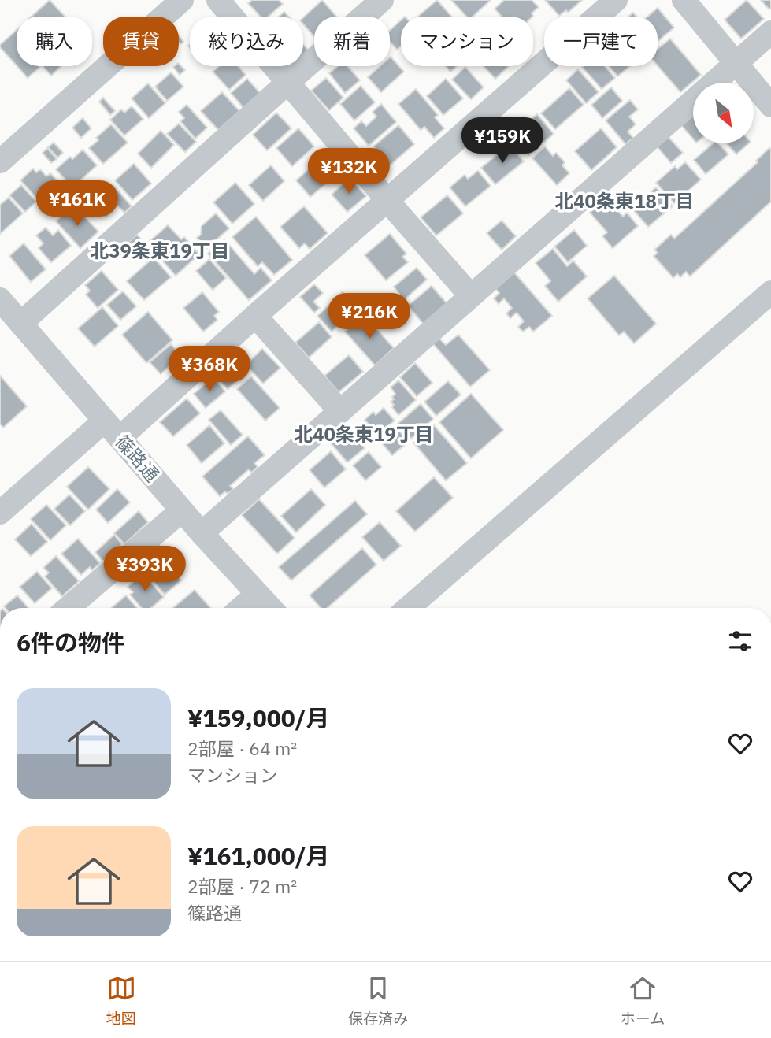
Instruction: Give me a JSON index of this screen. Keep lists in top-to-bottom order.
{
  "streets": {
    "street": ["篠路通"]
  },
  "districts": ["北40条東18丁目", "北39条東19丁目", "北40条東19丁目"],
  "north": "bottom right",
  "page": {
    "chip": [
      "購入",
      "賃貸",
      "絞り込み",
      "新着",
      "マンション",
      "一戸建て"
    ],
    "price": [
      "¥159K",
      "¥132K",
      "¥161K",
      "¥216K",
      "¥368K",
      "¥393K"
    ],
    "heading": "6件の物件",
    "list": [
      {
        "name": "¥159,000/月",
        "note": "2部屋 · 64 m² · マンション"
      },
      {
        "name": "¥161,000/月",
        "note": "2部屋 · 72 m² · 篠路通"
      }
    ],
    "tabs": ["地図", "保存済み", "ホーム"]
  }
}
